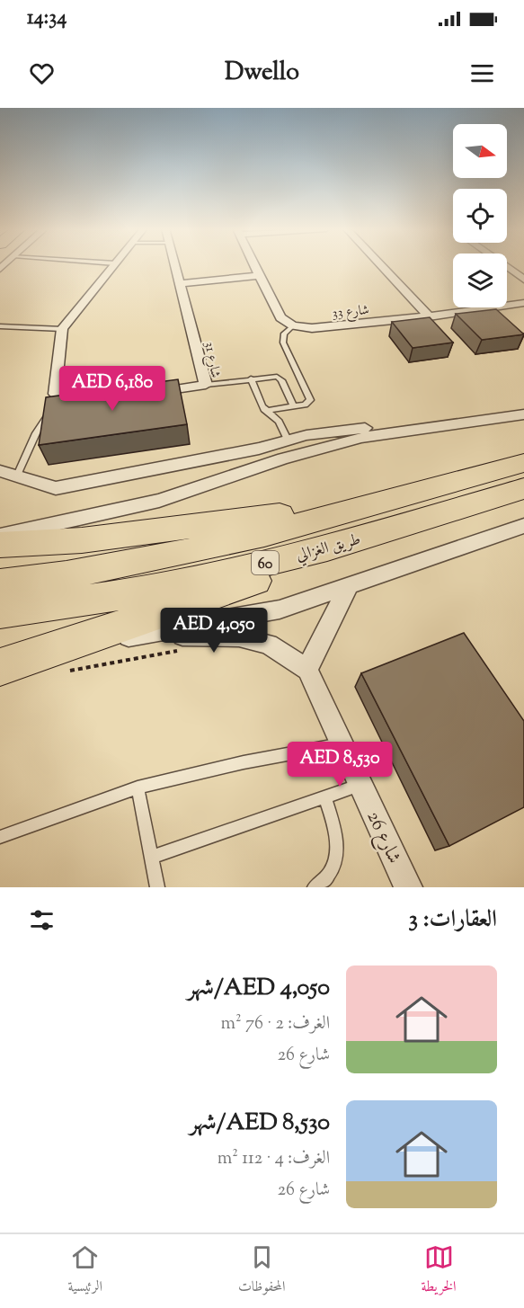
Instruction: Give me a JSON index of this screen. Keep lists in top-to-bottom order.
{
  "streets": {
    "highway": ["طريق الغزالي", "60"],
    "street": ["شارع 33", "شارع 31", "شارع 26"]
  },
  "north": "right",
  "page": {
    "status": "14:34",
    "header": "Dwello",
    "price": ["AED 6,180", "AED 4,050", "AED 8,530"],
    "heading": "العقارات: 3",
    "list": [
      {
        "name": "AED 4,050/شهر",
        "note": "الغرف: 2 · 76 m² · شارع 26"
      },
      {
        "name": "AED 8,530/شهر",
        "note": "الغرف: 4 · 112 m² · شارع 26"
      }
    ],
    "tabs": ["الخريطة", "المحفوظات", "الرئيسية"]
  }
}
